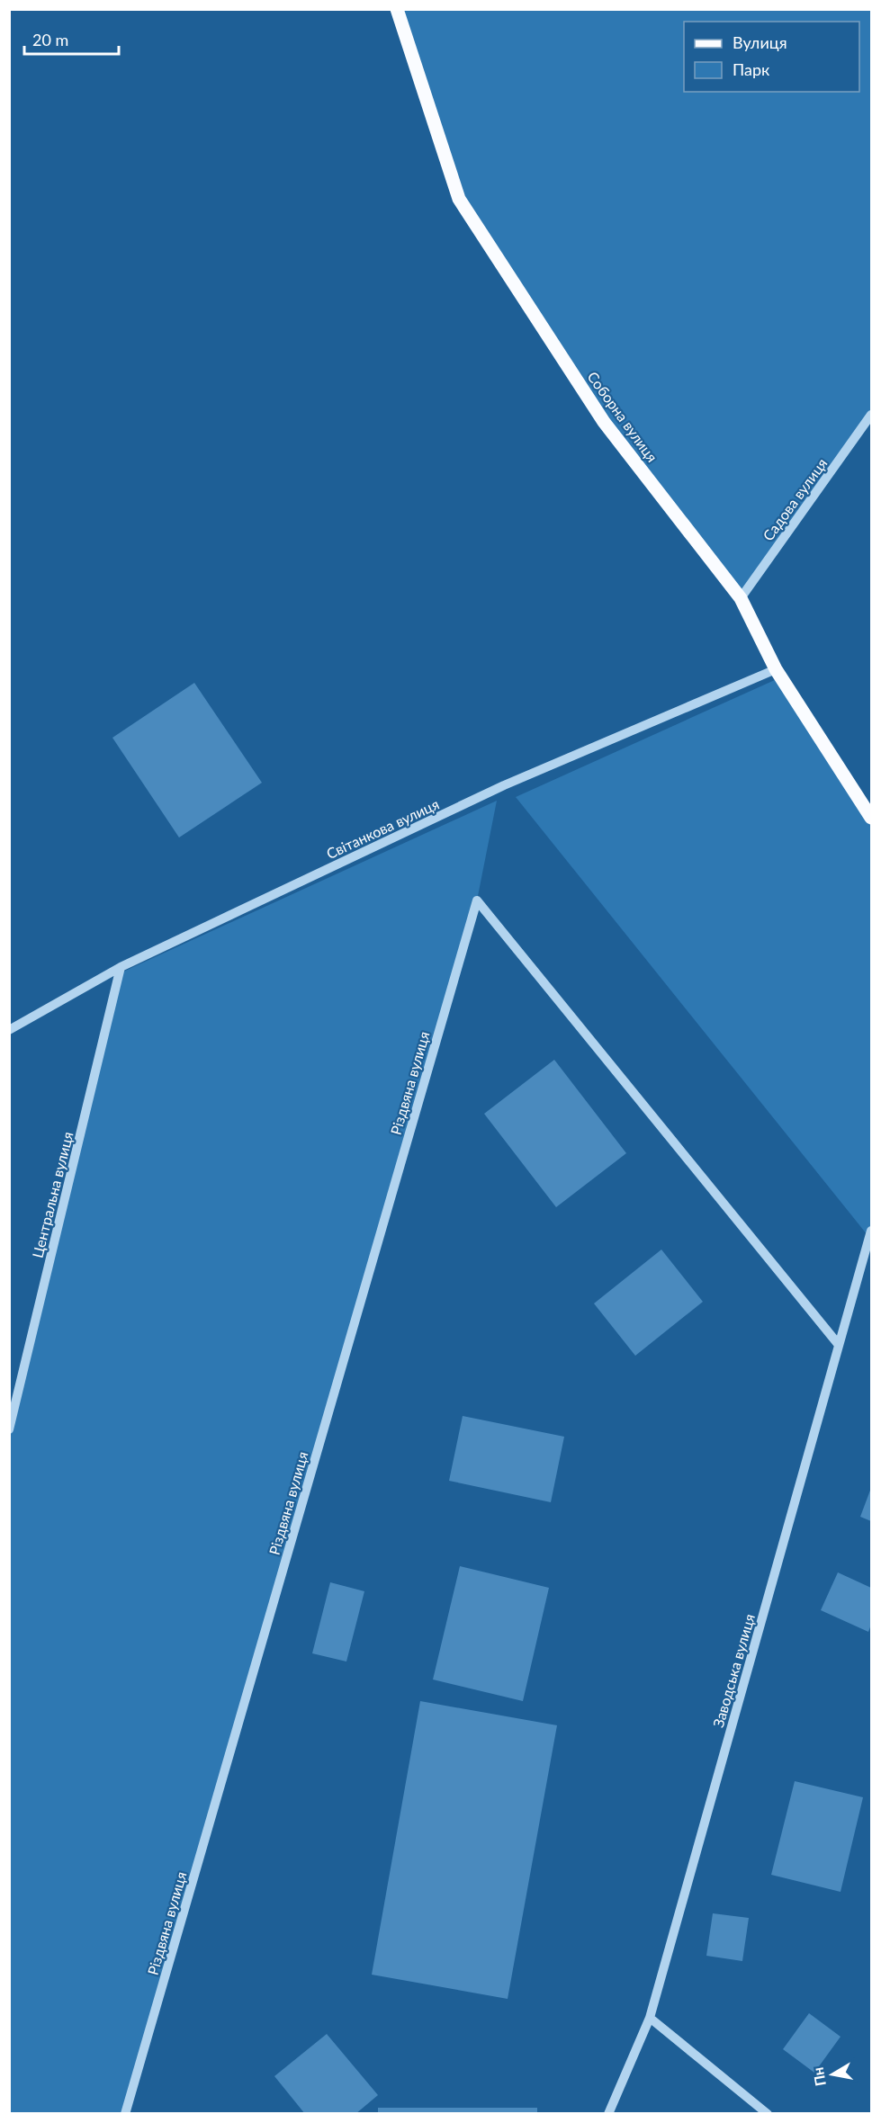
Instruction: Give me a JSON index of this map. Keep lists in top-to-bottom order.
{
  "streets": {
    "main road": ["Соборна вулиця"],
    "street": [
      "Садова вулиця",
      "Світанкова вулиця",
      "Різдвяна вулиця",
      "Центральна вулиця",
      "Заводська вулиця"
    ]
  },
  "crossings": [
    ["Соборна вулиця", "Садова вулиця"],
    ["Соборна вулиця", "Світанкова вулиця"],
    ["Світанкова вулиця", "Центральна вулиця"],
    ["Різдвяна вулиця", "Заводська вулиця"]
  ],
  "legend": ["Вулиця", "Парк"],
  "scale_bar": "20 m",
  "north": "left"
}
